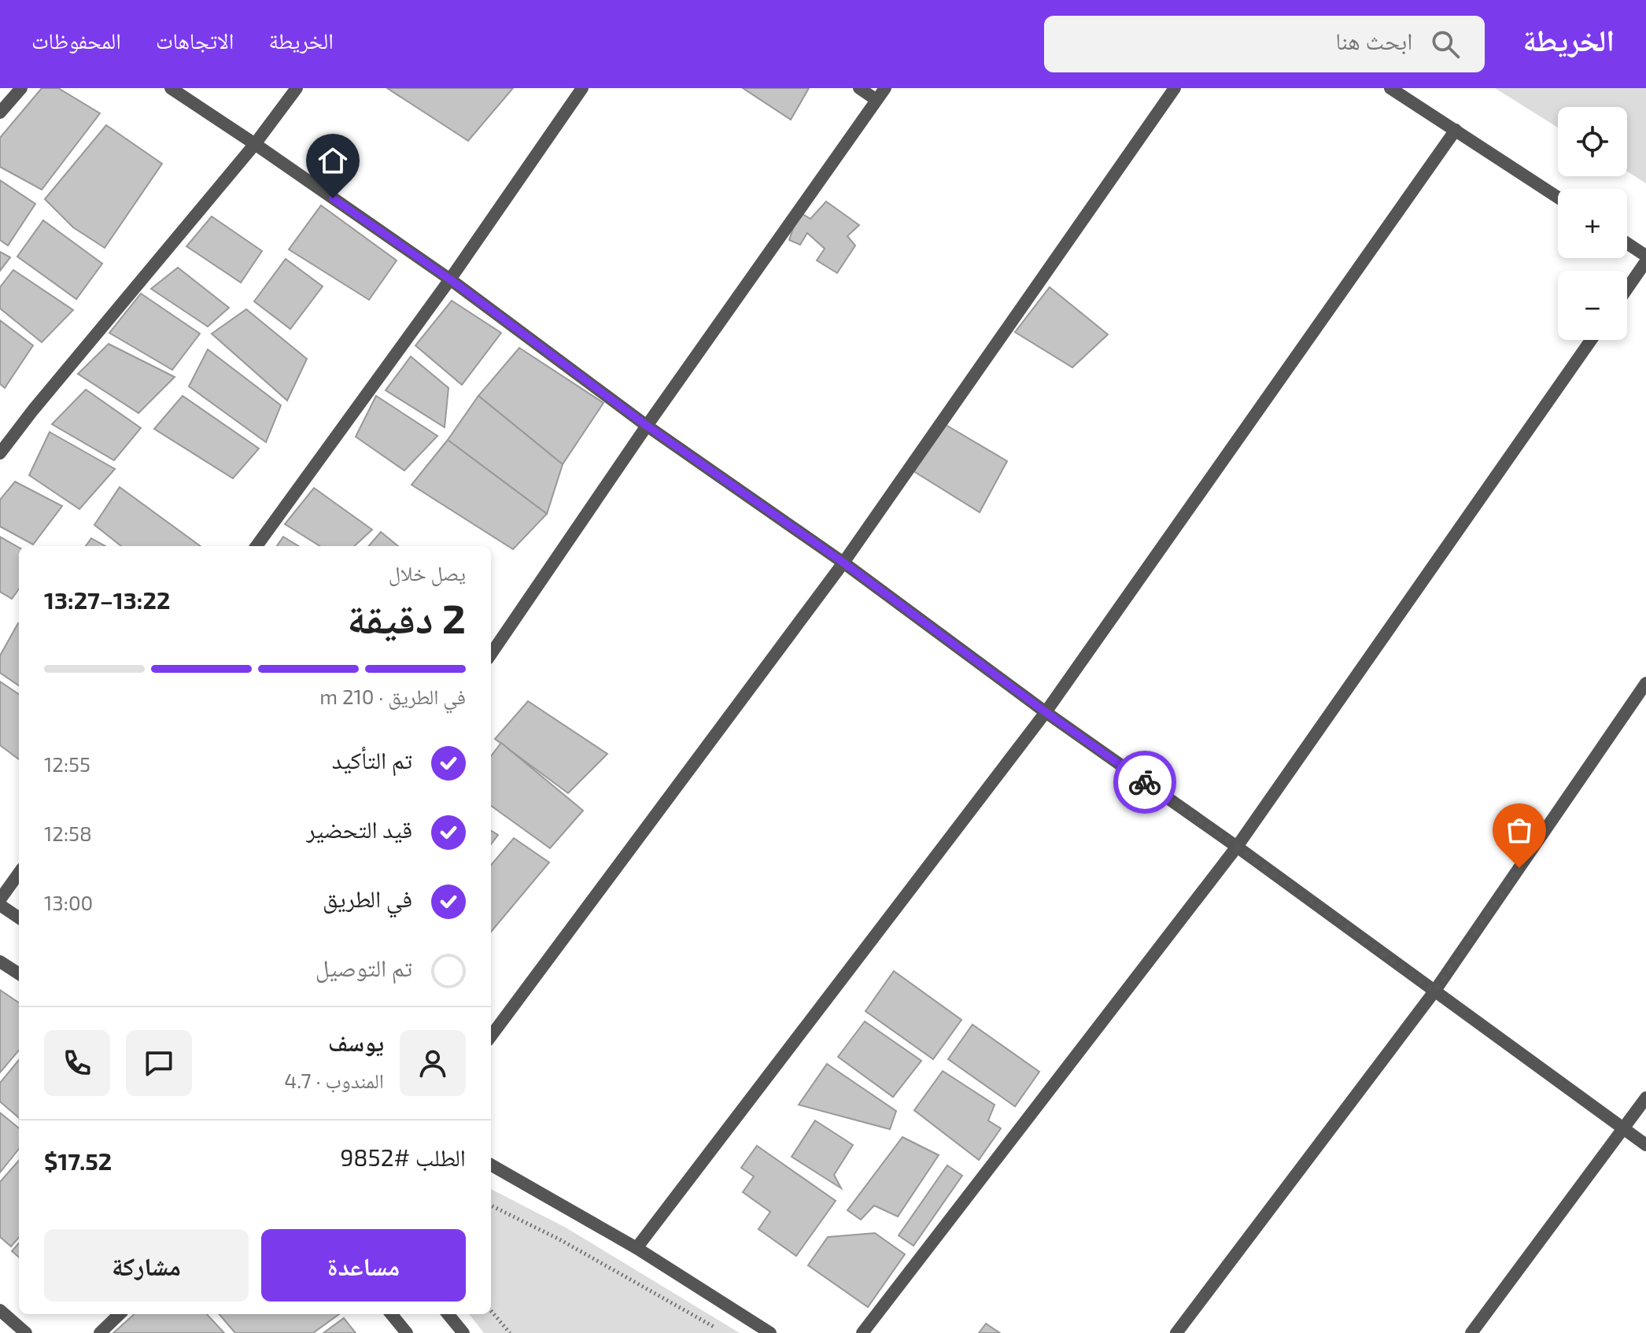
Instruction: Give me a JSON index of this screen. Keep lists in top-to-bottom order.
{
  "page": {
    "header": "الخريطة",
    "search": "ابحث هنا",
    "nav": ["الخريطة", "الاتجاهات", "المحفوظات"],
    "map_buttons": ["+", "−"],
    "heading": ["2 دقيقة", "يصل خلال", "13:22–13:27"],
    "panel": [
      "يوسف",
      "المندوب · 4.7",
      "الطلب #9852",
      "$17.52"
    ],
    "bar": "في الطريق · 210 m",
    "list": [
      ["تم التأكيد", "12:55"],
      ["قيد التحضير", "12:58"],
      ["في الطريق", "13:00"],
      "تم التوصيل"
    ],
    "buttons": ["مساعدة", "مشاركة"]
  }
}
